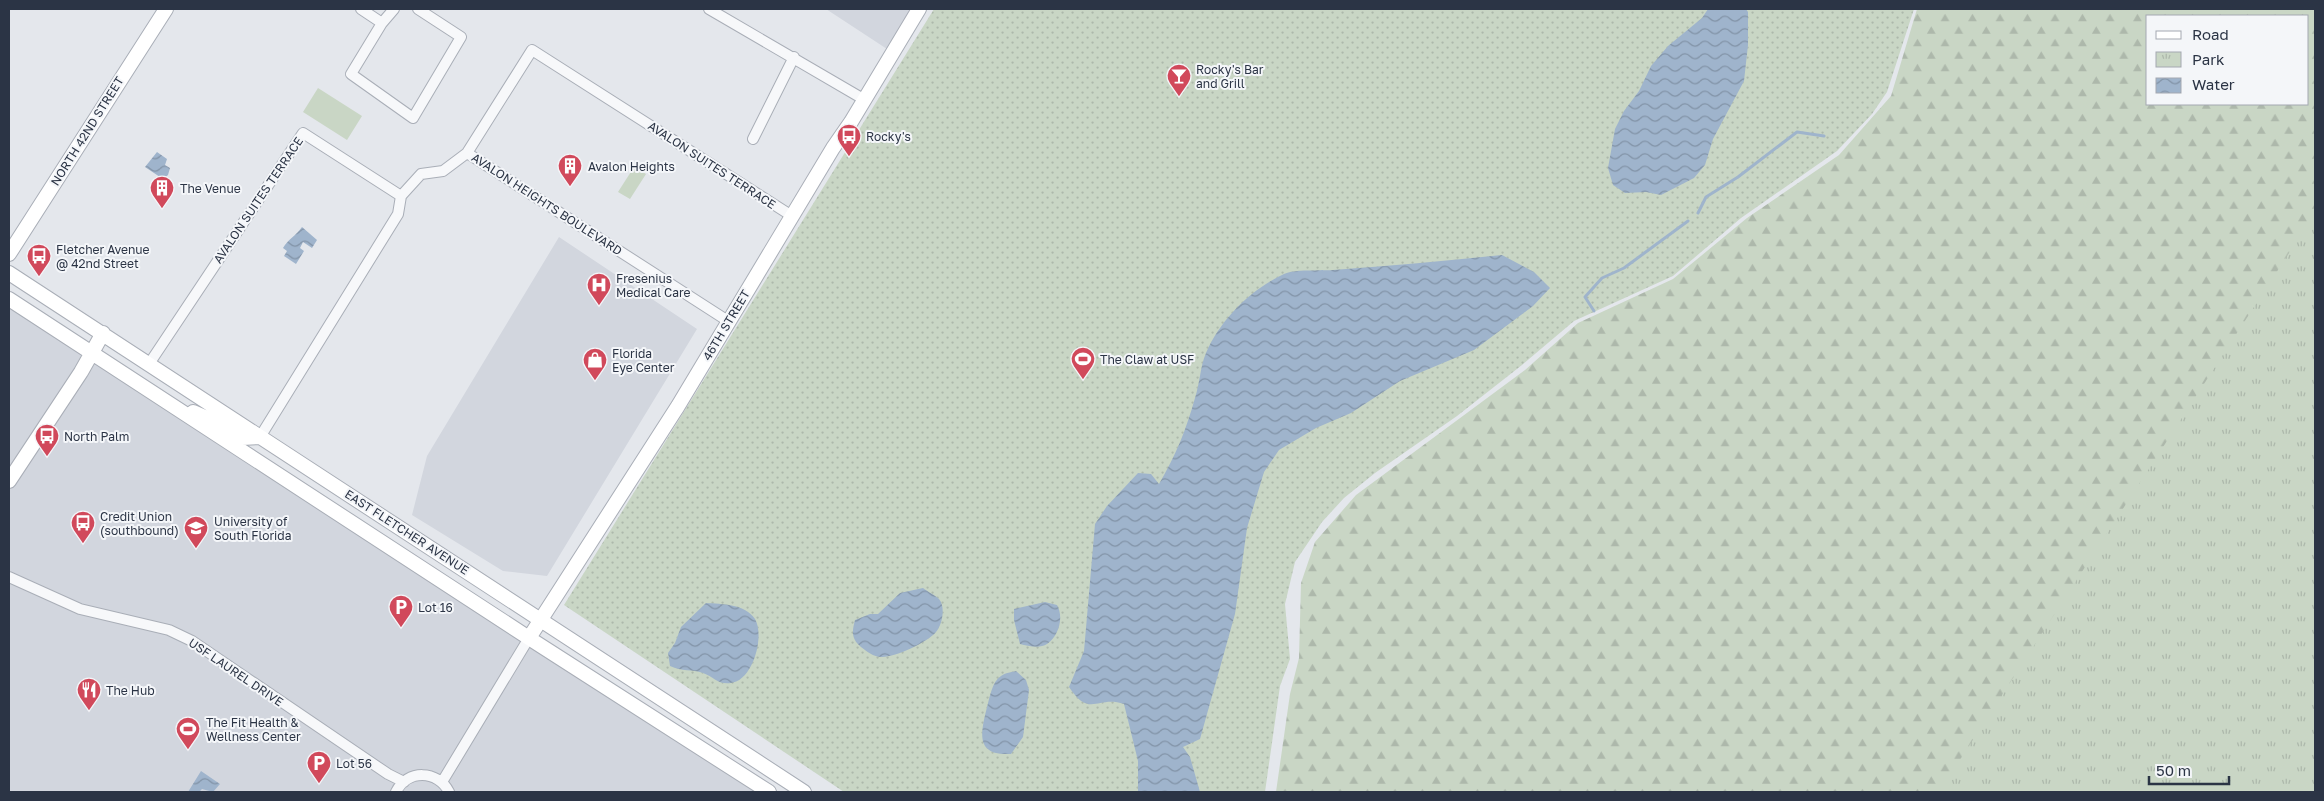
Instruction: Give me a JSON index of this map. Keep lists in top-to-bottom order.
{
  "streets": {
    "main road": ["NORTH 42ND STREET", "46TH STREET", "EAST FLETCHER AVENUE"],
    "street": ["AVALON SUITES TERRACE", "AVALON HEIGHTS BOULEVARD", "USF LAUREL DRIVE"]
  },
  "crossings": [
    ["AVALON SUITES TERRACE", "AVALON HEIGHTS BOULEVARD"],
    ["AVALON SUITES TERRACE", "46TH STREET"],
    ["AVALON SUITES TERRACE", "EAST FLETCHER AVENUE"],
    ["AVALON HEIGHTS BOULEVARD", "46TH STREET"],
    ["AVALON HEIGHTS BOULEVARD", "EAST FLETCHER AVENUE"],
    ["46TH STREET", "EAST FLETCHER AVENUE"]
  ],
  "places": {
    "bar": ["Rocky's Bar and Grill"],
    "bus stop": [
      "Rocky's",
      "Fletcher Avenue @ 42nd Street",
      "North Palm",
      "Credit Union (southbound)"
    ],
    "building": ["Avalon Heights", "The Venue"],
    "hospital": ["Fresenius Medical Care"],
    "sports": ["The Claw at USF", "The Fit Health & Wellness Center"],
    "shop": ["Florida Eye Center"],
    "school or university": ["University of South Florida"],
    "parking": ["Lot 16", "Lot 56"],
    "restaurant": ["The Hub"]
  },
  "legend": ["Road", "Park", "Water"],
  "scale_bar": "50 m"
}
